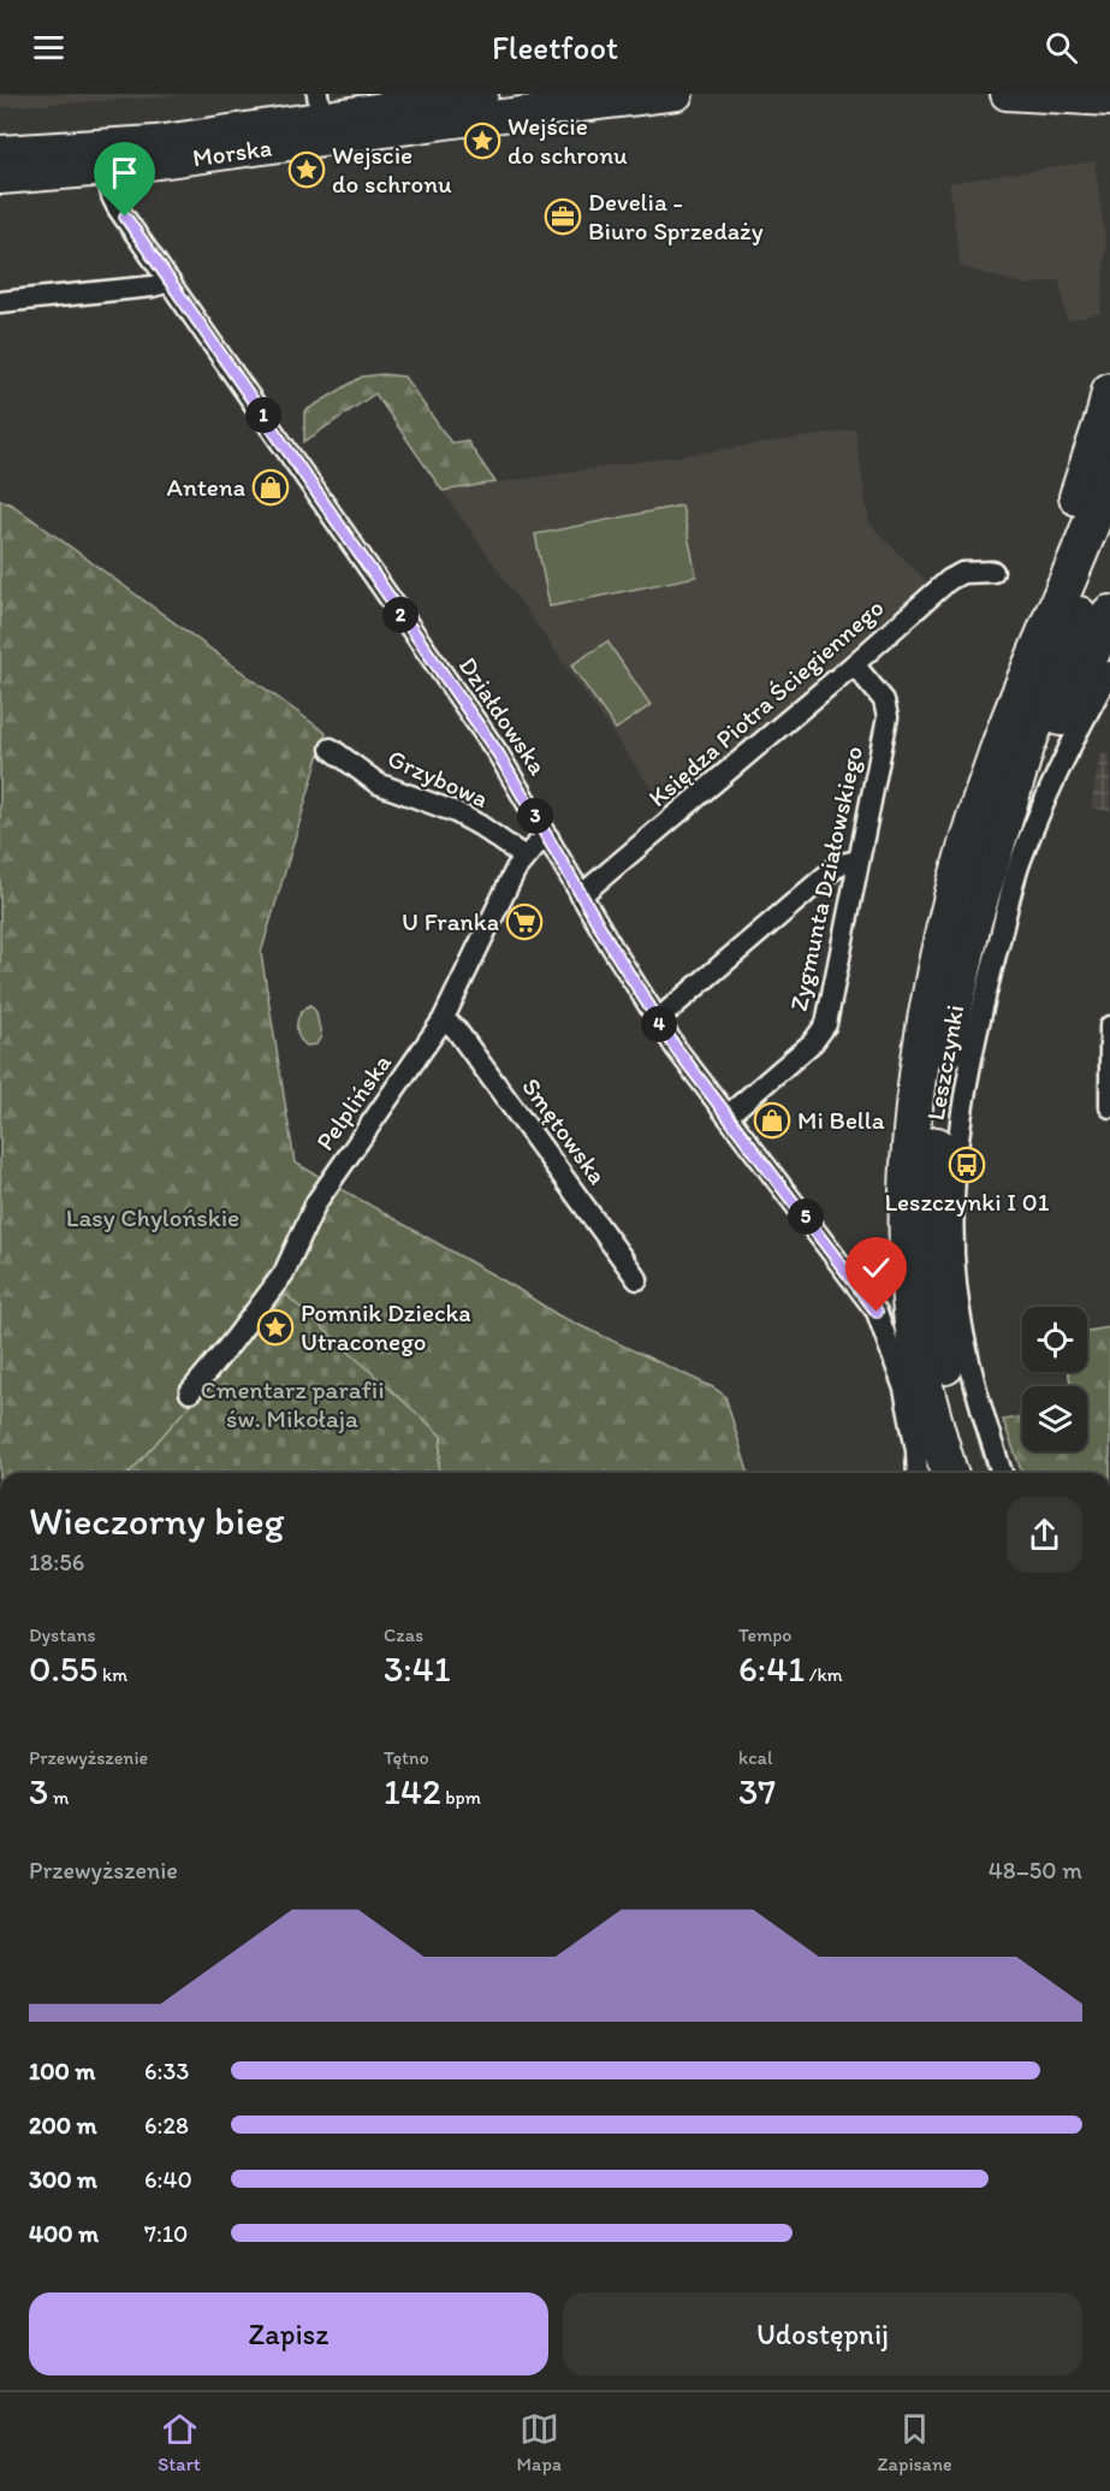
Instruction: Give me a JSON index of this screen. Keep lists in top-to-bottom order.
{
  "streets": {
    "main road": ["Morska"],
    "street": [
      "Księdza Piotra Ściegiennego",
      "Działdowska",
      "Grzybowa",
      "Zygmunta Działowskiego",
      "Leszczynki",
      "Pelplińska",
      "Smętowska"
    ]
  },
  "crossings": [
    ["Morska", "Działdowska"],
    ["Księdza Piotra Ściegiennego", "Działdowska"],
    ["Księdza Piotra Ściegiennego", "Zygmunta Działowskiego"],
    ["Działdowska", "Zygmunta Działowskiego"],
    ["Działdowska", "Pelplińska"],
    ["Grzybowa", "Pelplińska"],
    ["Pelplińska", "Smętowska"]
  ],
  "parks": ["Lasy Chylońskie", "Cmentarz parafii św. Mikołaja"],
  "places": {
    "place": ["Wejście do schronu", "Wejscie do schronu", "Pomnik Dziecka Utraconego"],
    "office": ["Develia - Biuro Sprzedaży"],
    "shop": ["Antena", "Mi Bella"],
    "supermarket": ["U Franka"],
    "bus stop": ["Leszczynki I 01"]
  },
  "page": {
    "header": "Fleetfoot",
    "pins": [
      "1",
      "2",
      "3",
      "4",
      "5"
    ],
    "heading": ["Wieczorny bieg", "18:56"],
    "stats": [
      ["Dystans", "0.55 km"],
      ["Czas", "3:41"],
      ["Tempo", "6:41 /km"],
      ["Przewyższenie", "3 m"],
      ["Tętno", "142 bpm"],
      ["kcal", "37"]
    ],
    "chart": ["Przewyższenie", "48–50 m"],
    "list": [
      {
        "name": "100 m",
        "note": "6:33"
      },
      {
        "name": "200 m",
        "note": "6:28"
      },
      {
        "name": "300 m",
        "note": "6:40"
      },
      {
        "name": "400 m",
        "note": "7:10"
      }
    ],
    "buttons": ["Zapisz", "Udostępnij"],
    "tabs": ["Start", "Mapa", "Zapisane"]
  }
}
